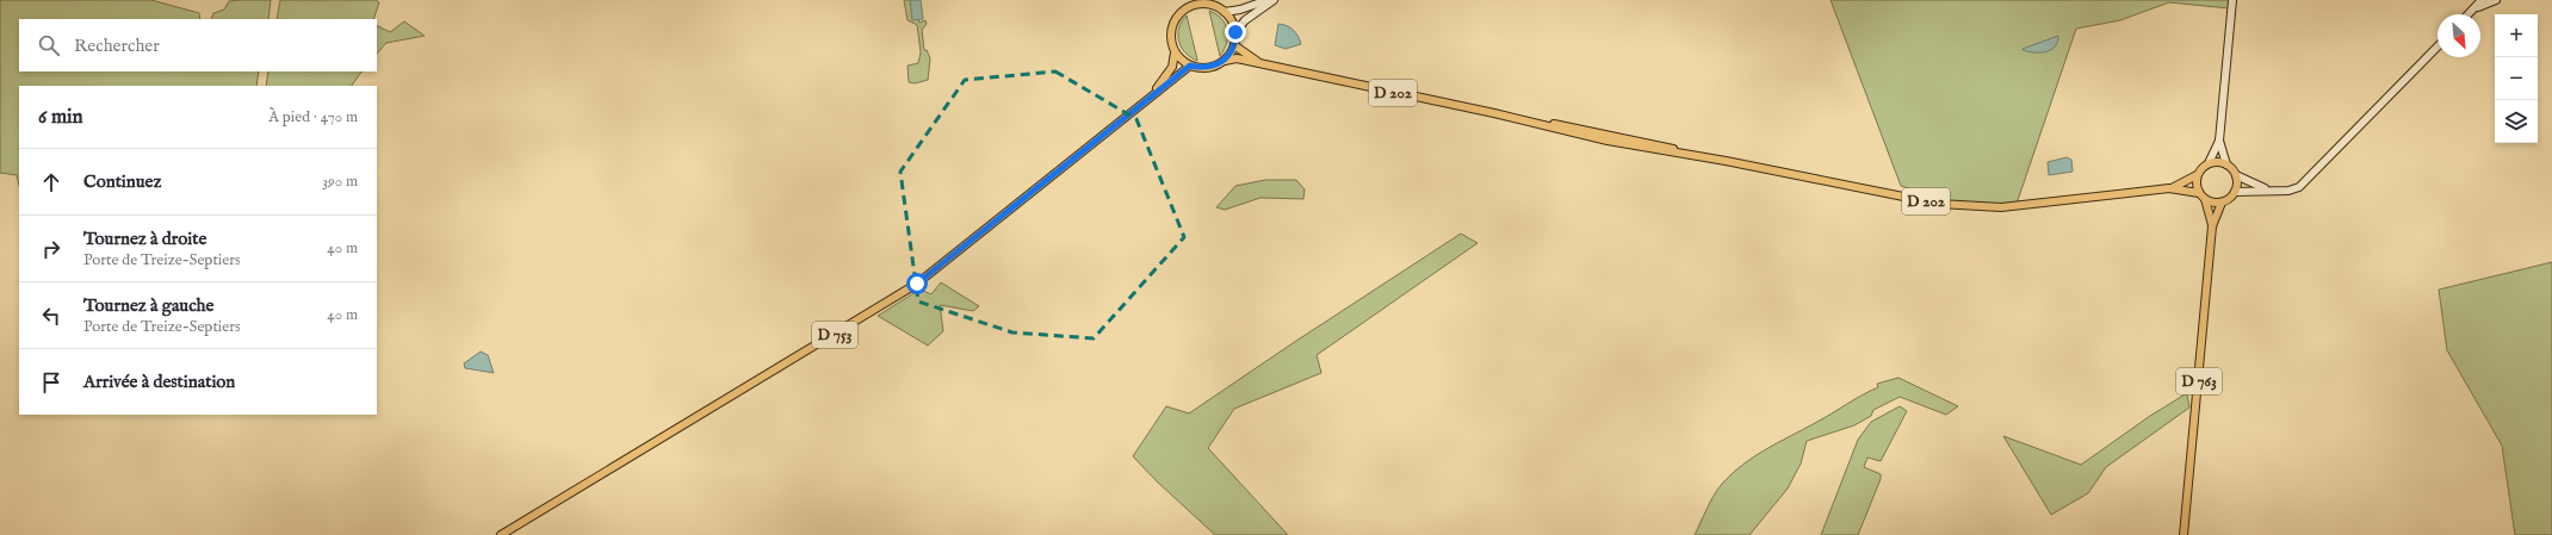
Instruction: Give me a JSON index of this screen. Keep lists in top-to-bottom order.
{
  "streets": {
    "main road": ["D 202", "D 753", "D 763"]
  },
  "crossings": [
    ["D 202", "D 753"],
    ["D 202", "D 763"]
  ],
  "north": "bottom right",
  "page": {
    "map_buttons": ["+", "−"],
    "search": "Rechercher",
    "heading": ["6 min", "À pied · 470 m"],
    "list": [
      ["Continuez", "390 m"],
      ["Tournez à droite", "Porte de Treize-Septiers", "40 m"],
      ["Tournez à gauche", "Porte de Treize-Septiers", "40 m"],
      "Arrivée à destination"
    ]
  }
}
